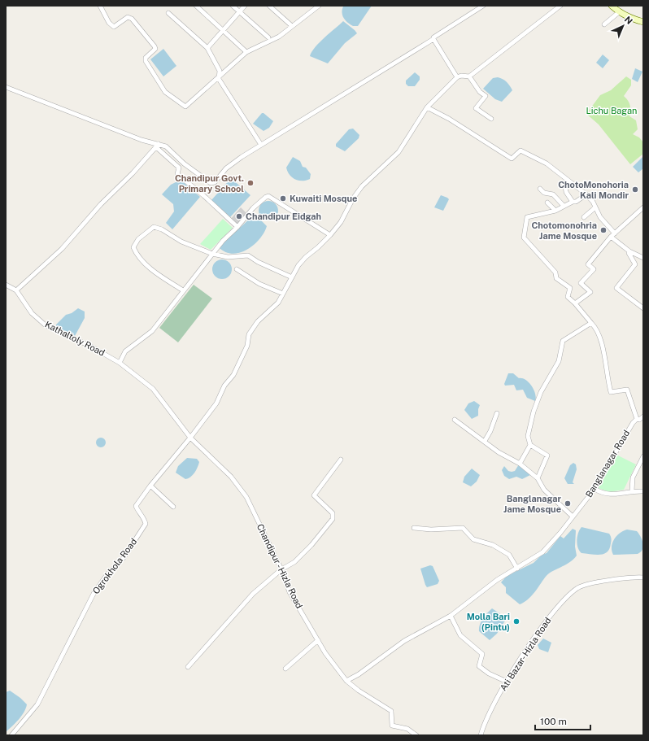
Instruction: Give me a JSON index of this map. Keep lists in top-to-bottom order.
{
  "streets": {
    "street": [
      "Kathaltoly Road",
      "Banglanagar Road",
      "Ogrokhola Road",
      "Chandipur - Hizla Road",
      "Ati Bazar- Hizla Road"
    ]
  },
  "crossings": [
    ["Kathaltoly Road", "Ogrokhola Road"],
    ["Kathaltoly Road", "Chandipur - Hizla Road"],
    ["Ogrokhola Road", "Chandipur - Hizla Road"]
  ],
  "parks": ["Lichu Bagan"],
  "places": [
    "Chandipur Govt. Primary School",
    "ChotoMonohoria Kali Mondir",
    "Kuwaiti Mosque",
    "Chandipur Eidgah",
    "Chotomonohria Jame Mosque",
    "Banglanagar Jame Mosque",
    "Molla Bari (Pintu)"
  ],
  "scale_bar": "100 m",
  "north": "top right"
}
